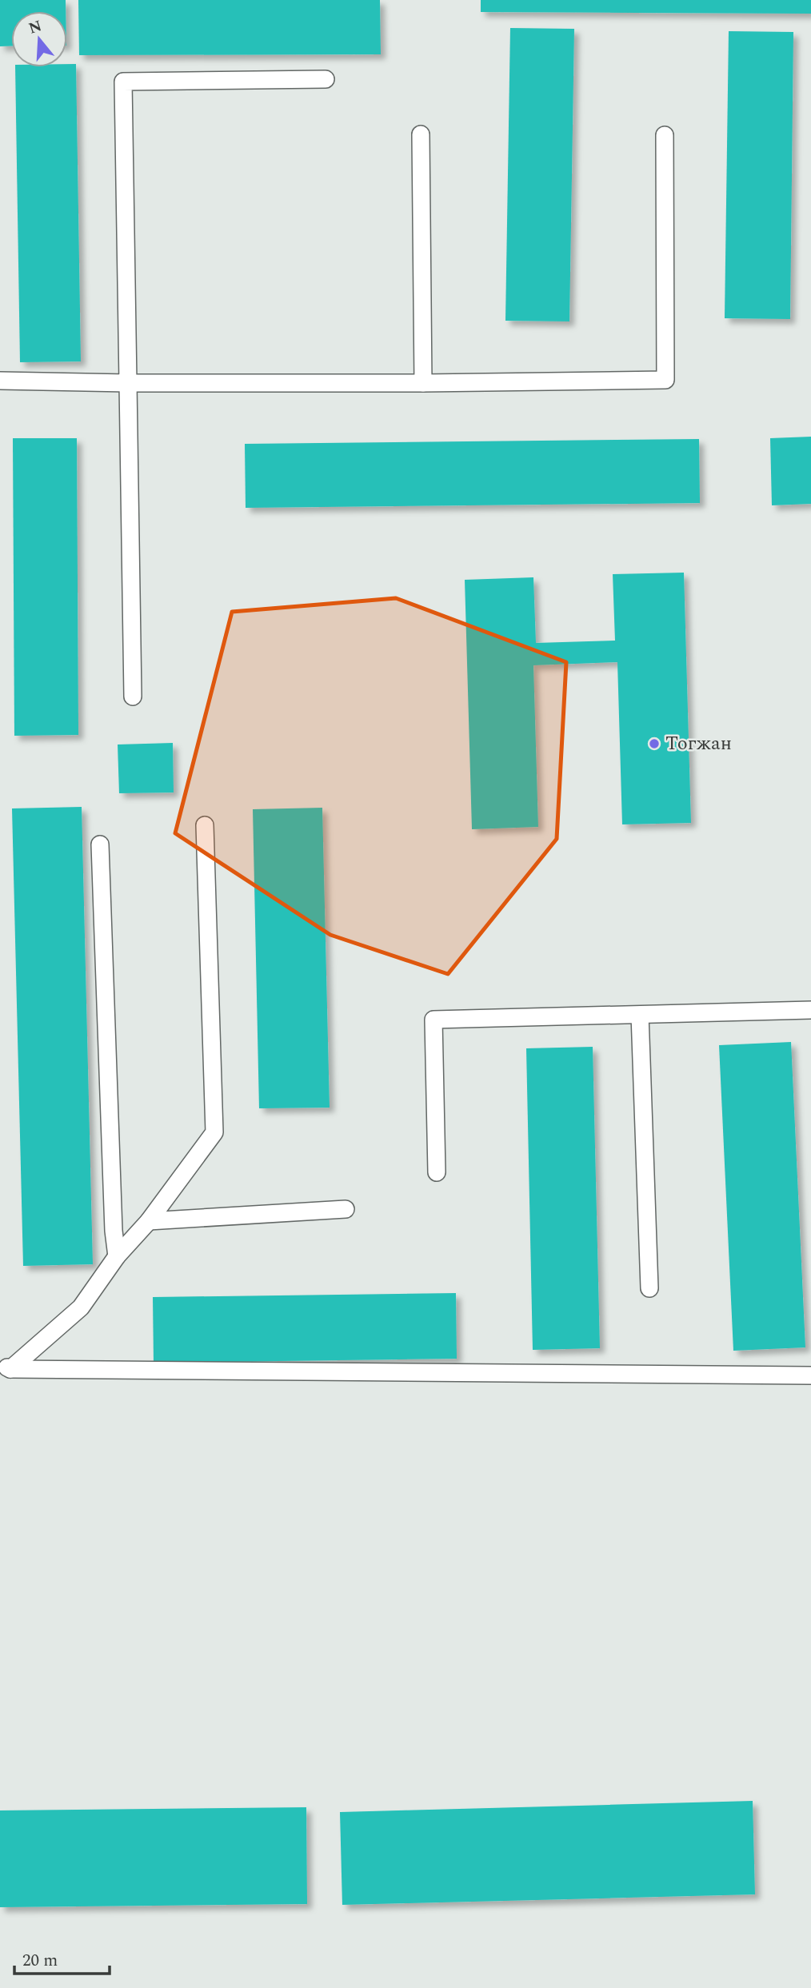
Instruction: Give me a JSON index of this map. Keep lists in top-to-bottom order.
{
  "places": ["Тогжан"],
  "scale_bar": "20 m",
  "north": "top"
}
